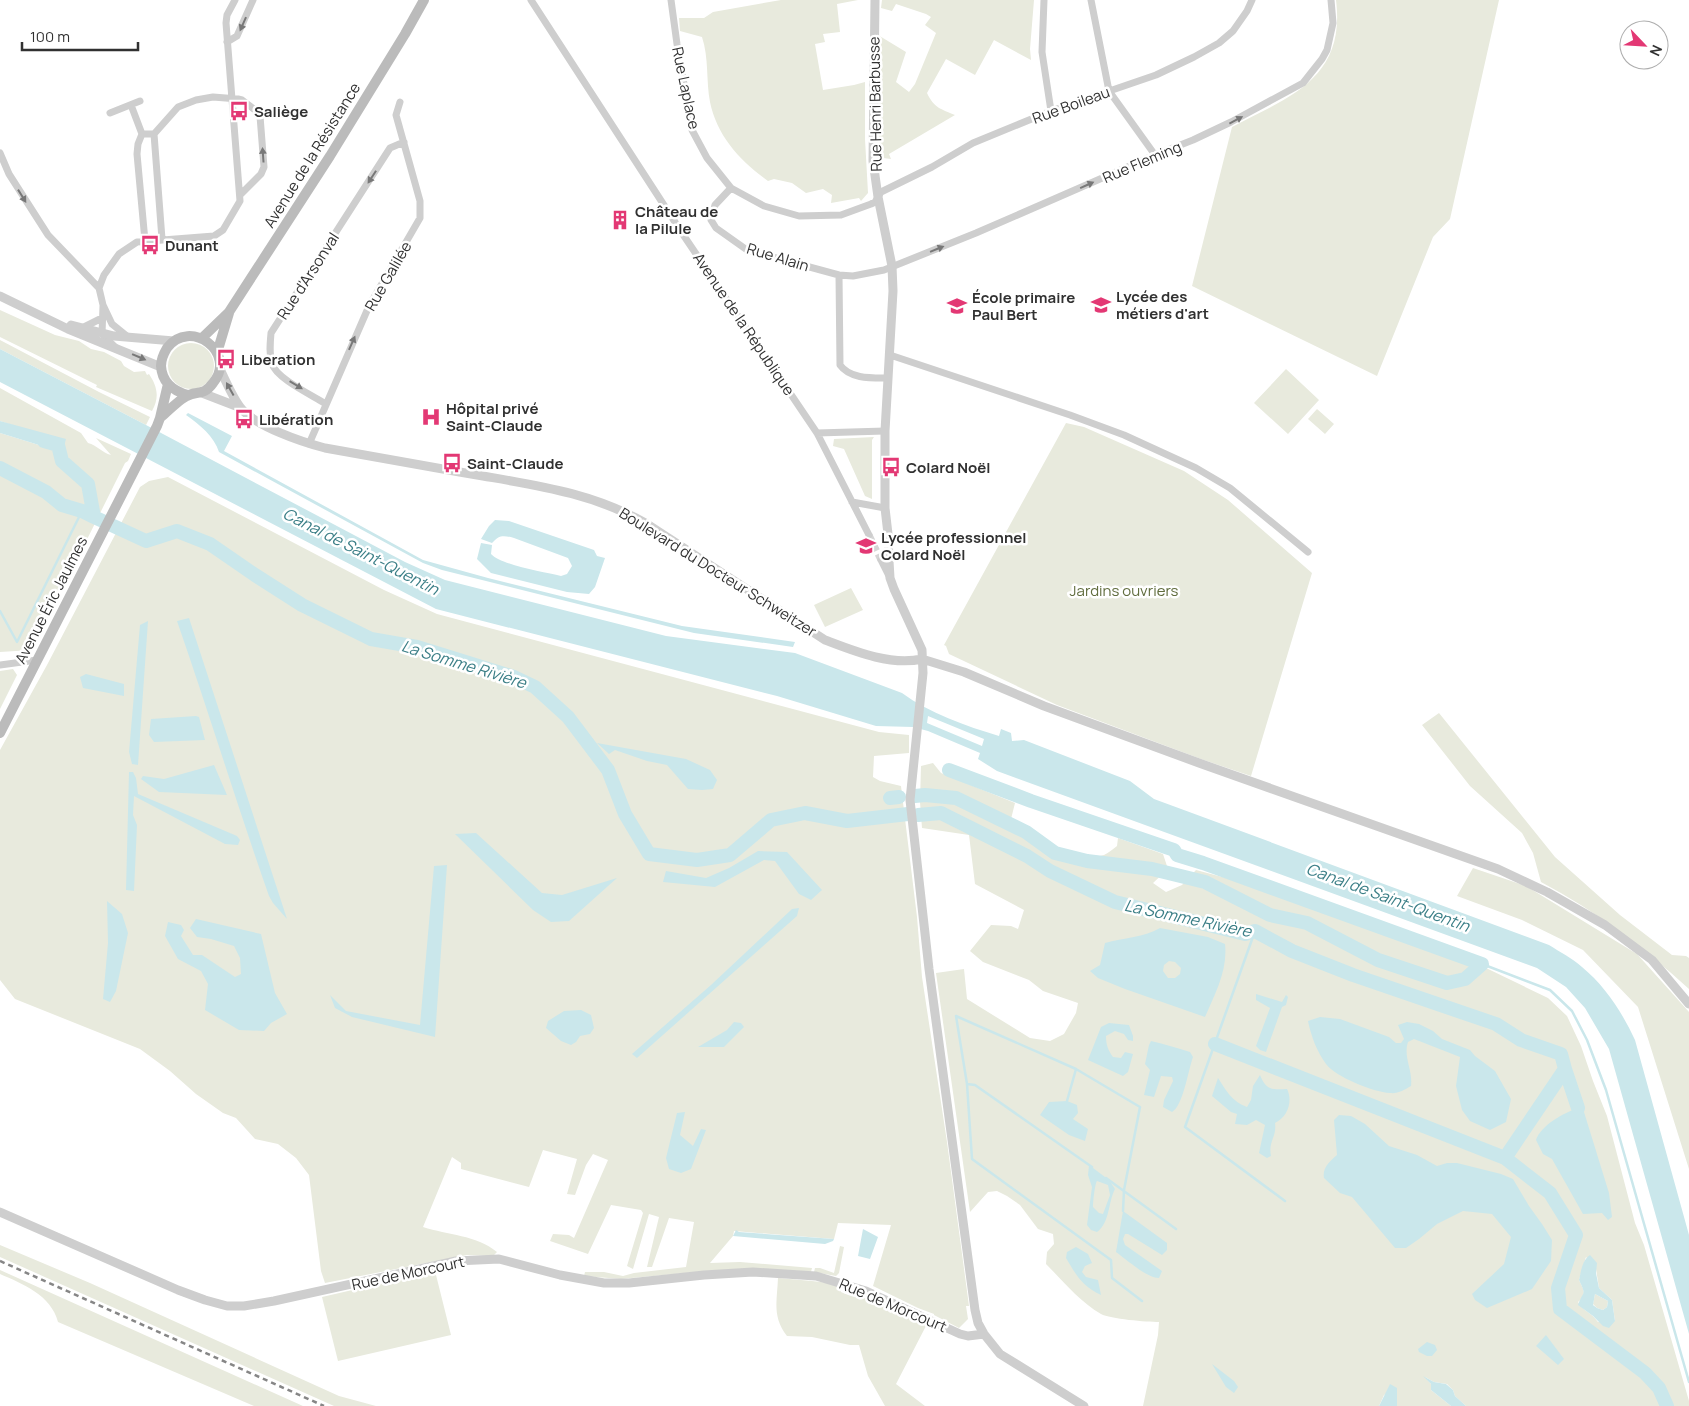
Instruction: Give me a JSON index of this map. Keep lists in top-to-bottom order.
{
  "streets": {
    "main road": ["Avenue de la Résistance", "Avenue Éric Jaulmes"],
    "street": [
      "Rue Laplace",
      "Rue Henri Barbusse",
      "Rue Boileau",
      "Rue Fleming",
      "Rue Alain",
      "Rue d'Arsonval",
      "Rue Galilée",
      "Avenue de la République",
      "Boulevard du Docteur Schweitzer",
      "Rue de Morcourt"
    ]
  },
  "crossings": [
    ["Rue Laplace", "Rue Henri Barbusse"],
    ["Rue Laplace", "Rue Boileau"],
    ["Rue Laplace", "Rue Alain"],
    ["Rue Henri Barbusse", "Rue Boileau"],
    ["Rue Henri Barbusse", "Rue Fleming"],
    ["Rue Henri Barbusse", "Rue Alain"],
    ["Rue Fleming", "Rue Alain"],
    ["Rue d'Arsonval", "Rue Galilée"],
    ["Rue Galilée", "Boulevard du Docteur Schweitzer"]
  ],
  "one_way": ["Rue Fleming", "Rue d'Arsonval", "Rue Galilée"],
  "water": ["Canal de Saint-Quentin", "La Somme Rivière"],
  "parks": ["Jardins ouvriers"],
  "places": {
    "bus stop": [
      "Saliège",
      "Dunant",
      "Liberation",
      "Libération",
      "Saint-Claude",
      "Colard Noël"
    ],
    "building": ["Château de la Pilule"],
    "school or university": ["Lycée des métiers d'art", "École primaire Paul Bert", "Lycée professionnel Colard Noël"],
    "hospital": ["Hôpital privé Saint-Claude"]
  },
  "scale_bar": "100 m",
  "north": "bottom right"
}
